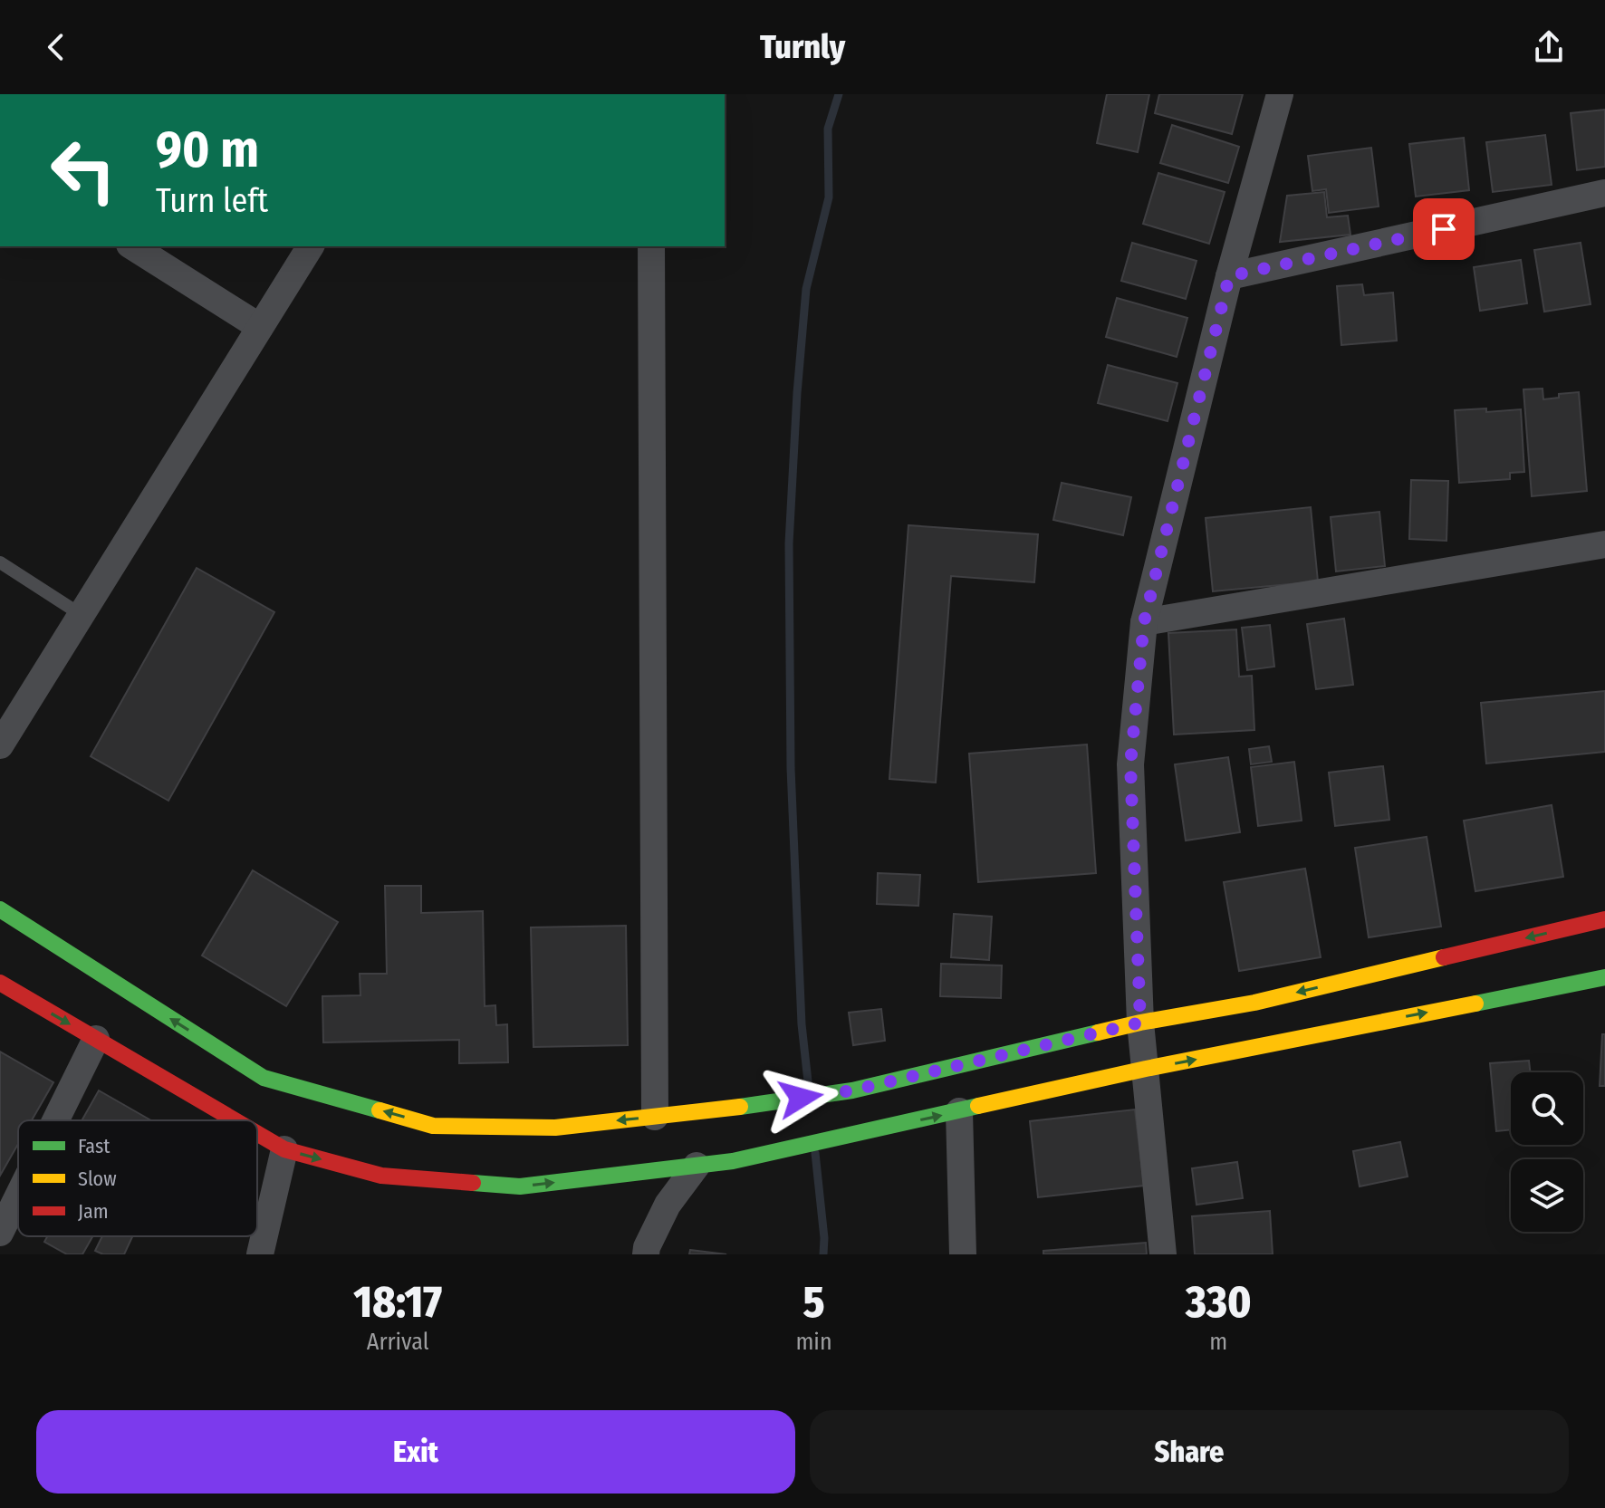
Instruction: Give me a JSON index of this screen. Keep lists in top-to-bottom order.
{
  "legend": ["Fast", "Slow", "Jam"],
  "page": {
    "header": "Turnly",
    "turn": ["90 m", "Turn left"],
    "eta": [
      "18:17",
      "Arrival",
      "5",
      "min",
      "330",
      "m"
    ],
    "buttons": ["Exit", "Share"]
  }
}
